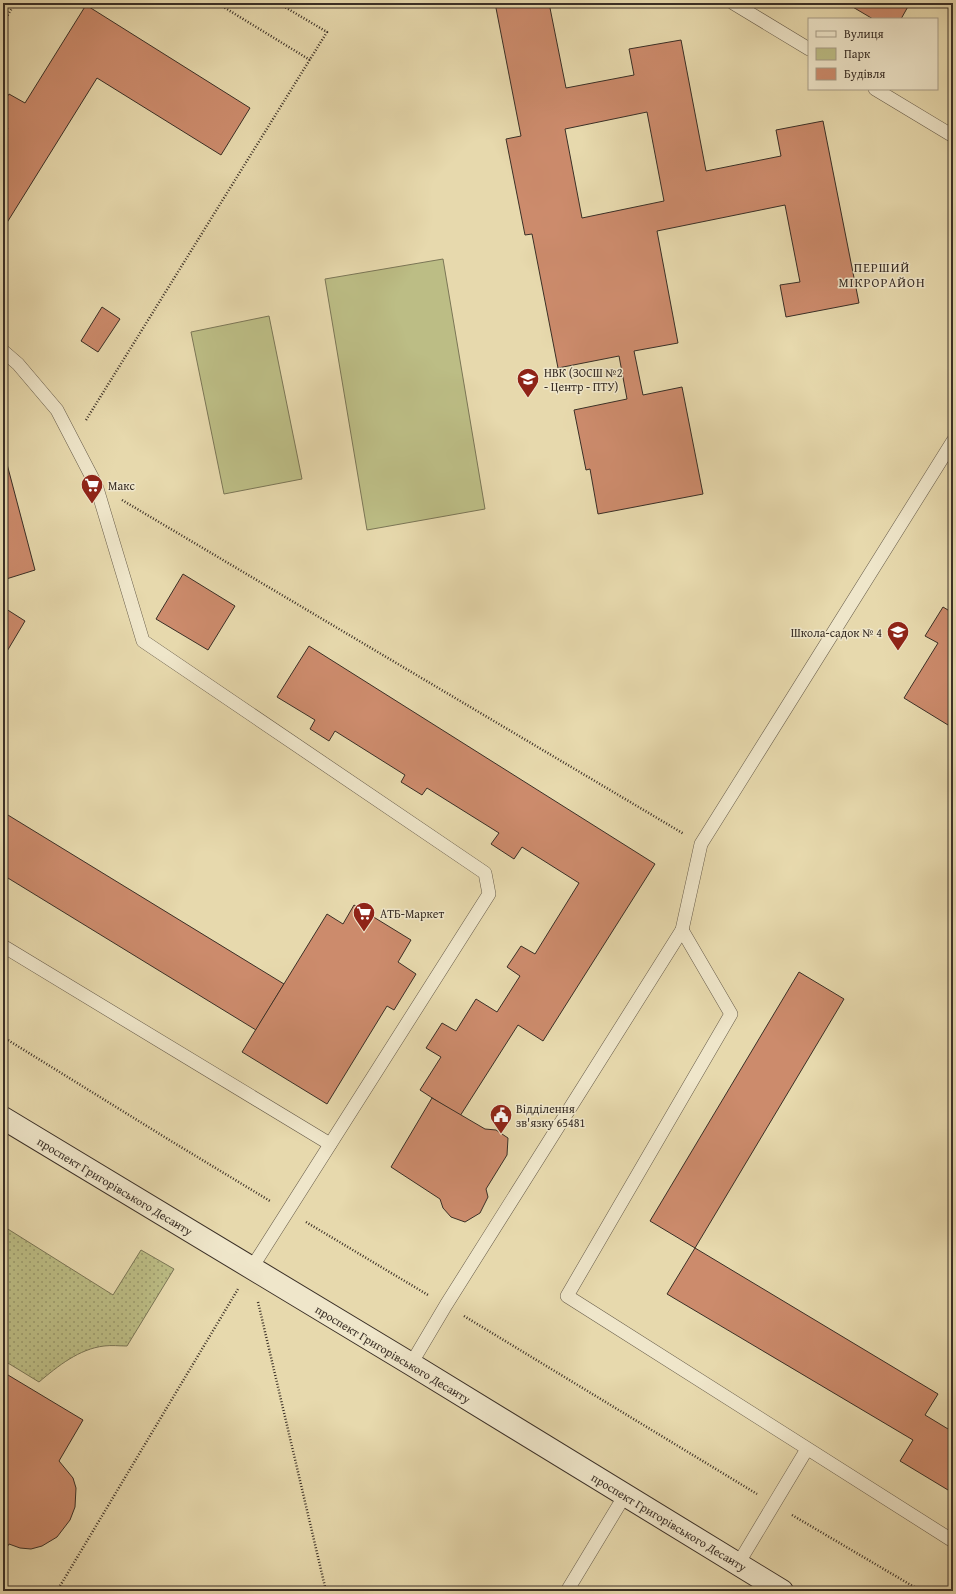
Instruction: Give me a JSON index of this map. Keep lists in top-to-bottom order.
{
  "streets": {
    "street": ["проспект Григорівського Десанту"]
  },
  "districts": ["ПЕРШИЙ МІКРОРАЙОН"],
  "places": {
    "school or university": ["НВК (ЗОСШ №2 - Центр - ПТУ)", "Школа-садок № 4"],
    "supermarket": ["Макс", "АТБ-Маркет"],
    "public building": ["Відділення зв'язку 65481"]
  },
  "legend": ["Вулиця", "Парк", "Будівля"]
}
